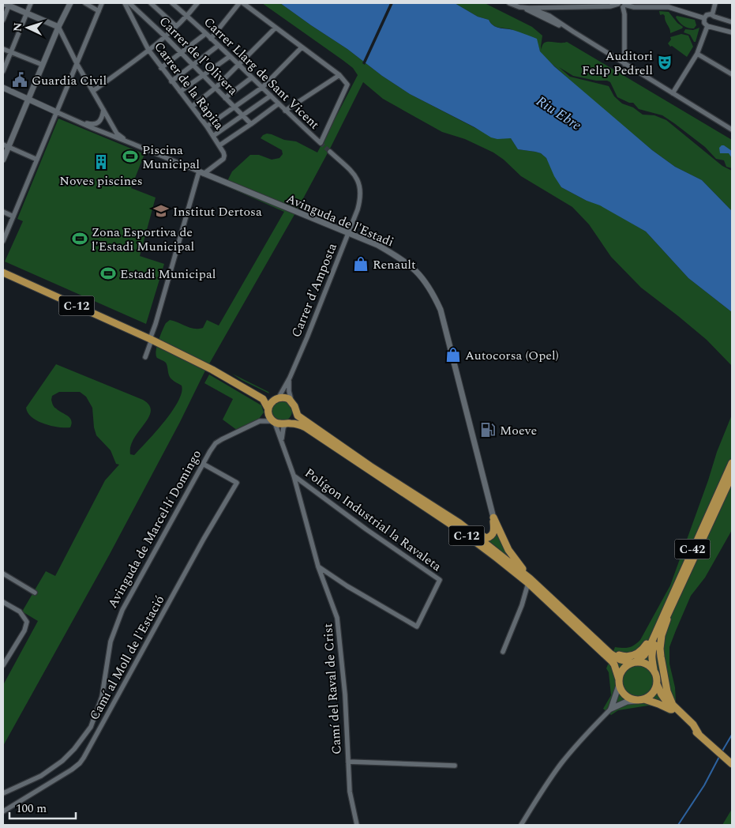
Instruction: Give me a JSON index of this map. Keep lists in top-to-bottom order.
{
  "streets": {
    "main road": ["C-12", "C-42"],
    "street": [
      "Carrer de l'Olivera",
      "Carrer Llarg de Sant Vicent",
      "Carrer de la Ràpita",
      "Avinguda de l'Estadi",
      "Carrer d'Amposta",
      "Polígon Industrial la Ravaleta",
      "Avinguda de Marcel·lí Domingo",
      "Camí al Moll de l'Estació",
      "Camí del Raval de Crist"
    ]
  },
  "crossings": [
    ["Carrer de la Ràpita", "Avinguda de l'Estadi"],
    ["Avinguda de l'Estadi", "Carrer d'Amposta"],
    ["Carrer d'Amposta", "C-12"],
    ["Carrer d'Amposta", "Camí del Raval de Crist"],
    ["C-12", "C-42"],
    ["C-12", "Camí del Raval de Crist"],
    ["Polígon Industrial la Ravaleta", "Camí del Raval de Crist"],
    ["Avinguda de Marcel·lí Domingo", "Camí al Moll de l'Estació"]
  ],
  "water": ["Riu Ebre"],
  "places": {
    "theatre": ["Auditori Felip Pedrell"],
    "public building": ["Guardia Civil"],
    "sports": ["Piscina Municipal", "Zona Esportiva de l'Estadi Municipal", "Estadi Municipal"],
    "building": ["Noves piscines"],
    "school or university": ["Institut Dertosa"],
    "shop": ["Renault", "Autocorsa (Opel)"],
    "fuel station": ["Moeve"]
  },
  "scale_bar": "100 m",
  "north": "left"
}
